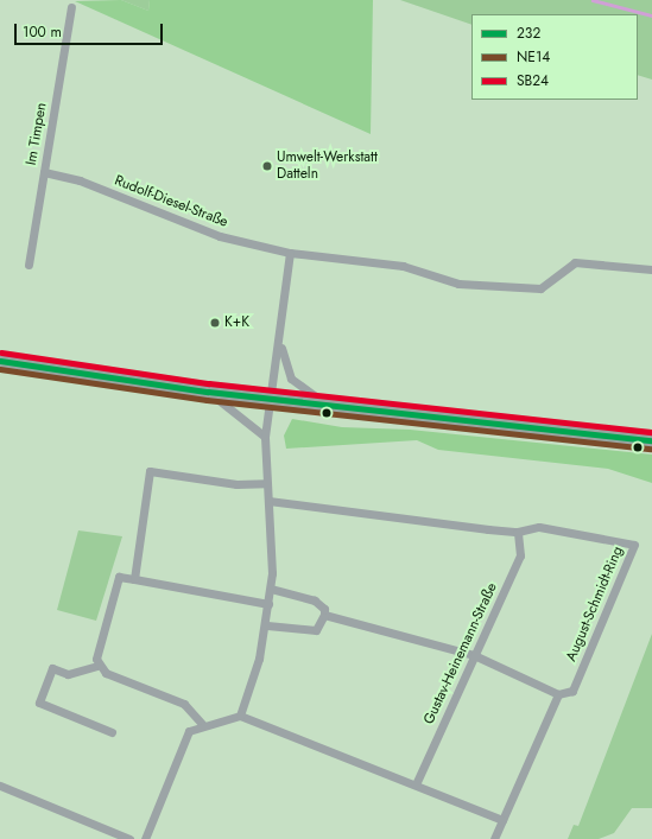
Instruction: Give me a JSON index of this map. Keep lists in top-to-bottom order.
{
  "streets": {
    "street": [
      "Im Timpen",
      "Rudolf-Diesel-Straße",
      "August-Schmidt-Ring",
      "Gustav-Heinemann-Straße"
    ]
  },
  "crossings": [
    ["Im Timpen", "Rudolf-Diesel-Straße"],
    ["August-Schmidt-Ring", "Gustav-Heinemann-Straße"]
  ],
  "places": ["Umwelt-Werkstatt Datteln", "K+K"],
  "lines": ["transit line SB24", "transit line 232", "transit line NE14"],
  "legend": ["232", "NE14", "SB24"],
  "scale_bar": "100 m"
}
